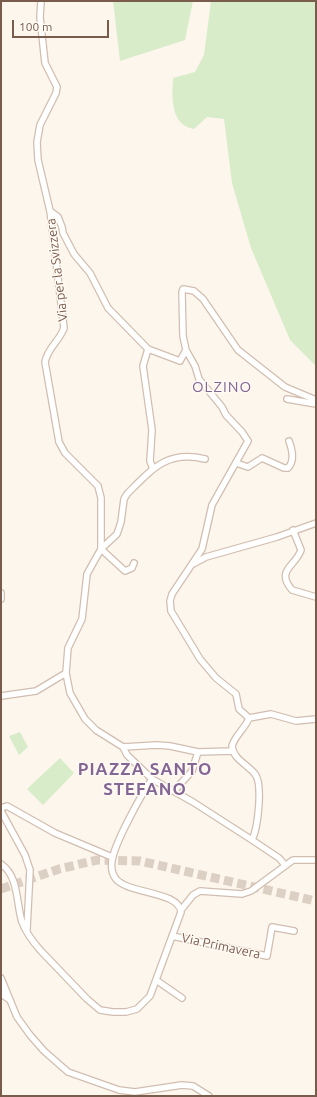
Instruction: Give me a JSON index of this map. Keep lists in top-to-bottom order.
{
  "streets": {
    "street": ["Via per la Svizzera", "Via Primavera"]
  },
  "districts": ["OLZINO", "PIAZZA SANTO STEFANO"],
  "scale_bar": "100 m"
}
